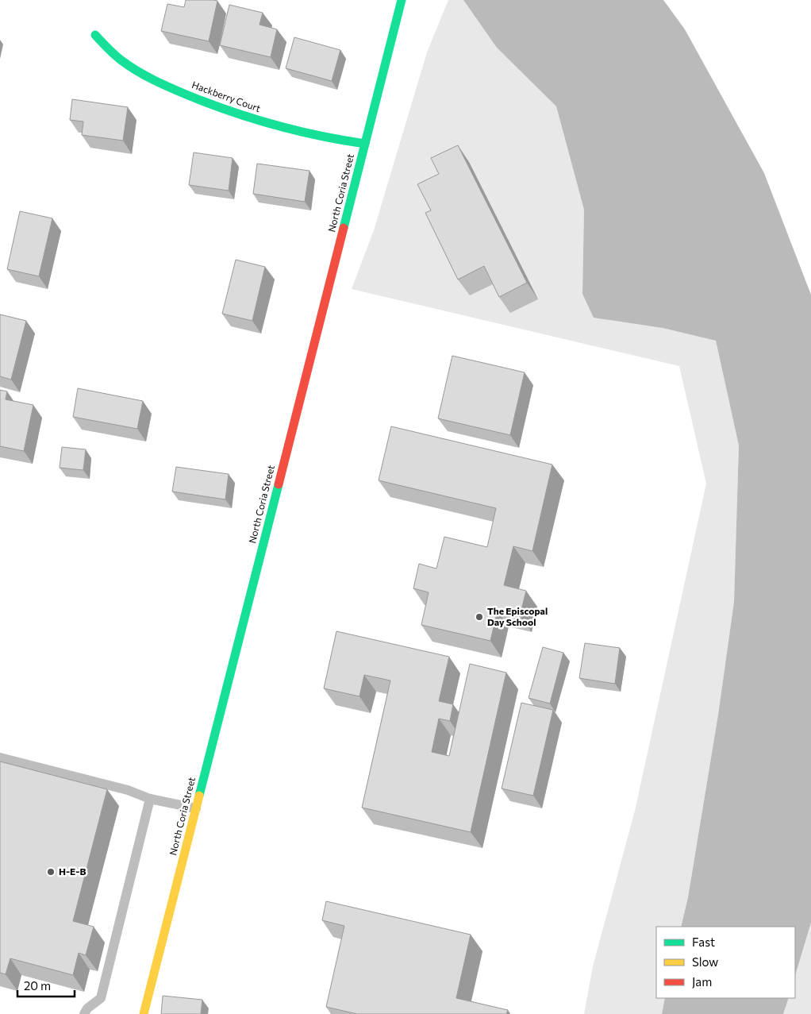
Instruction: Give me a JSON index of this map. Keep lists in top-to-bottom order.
{
  "streets": {
    "street": ["Hackberry Court", "North Coria Street"]
  },
  "crossings": [
    ["Hackberry Court", "North Coria Street"]
  ],
  "places": ["The Episcopal Day School", "H-E-B"],
  "legend": ["Fast", "Slow", "Jam"],
  "scale_bar": "20 m"
}
